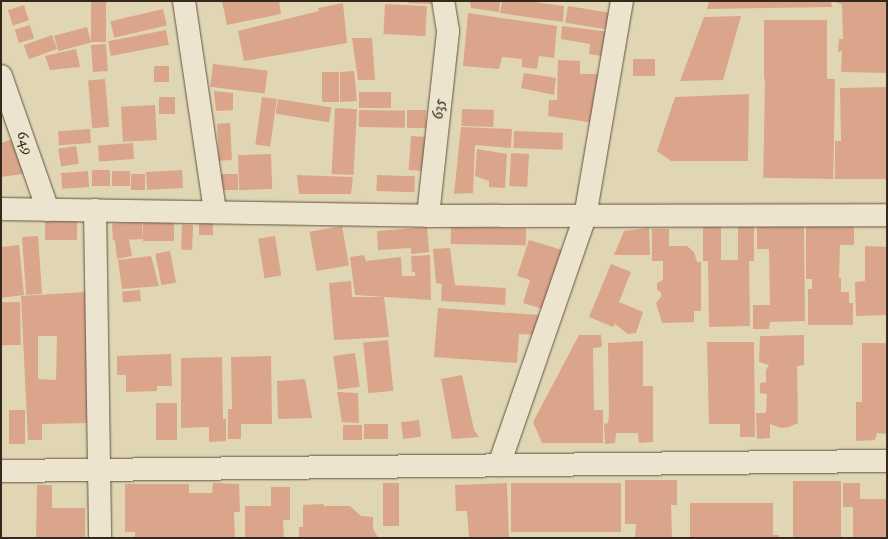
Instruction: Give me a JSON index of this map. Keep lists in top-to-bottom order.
{
  "streets": {
    "street": ["635", "649"]
  }
}
